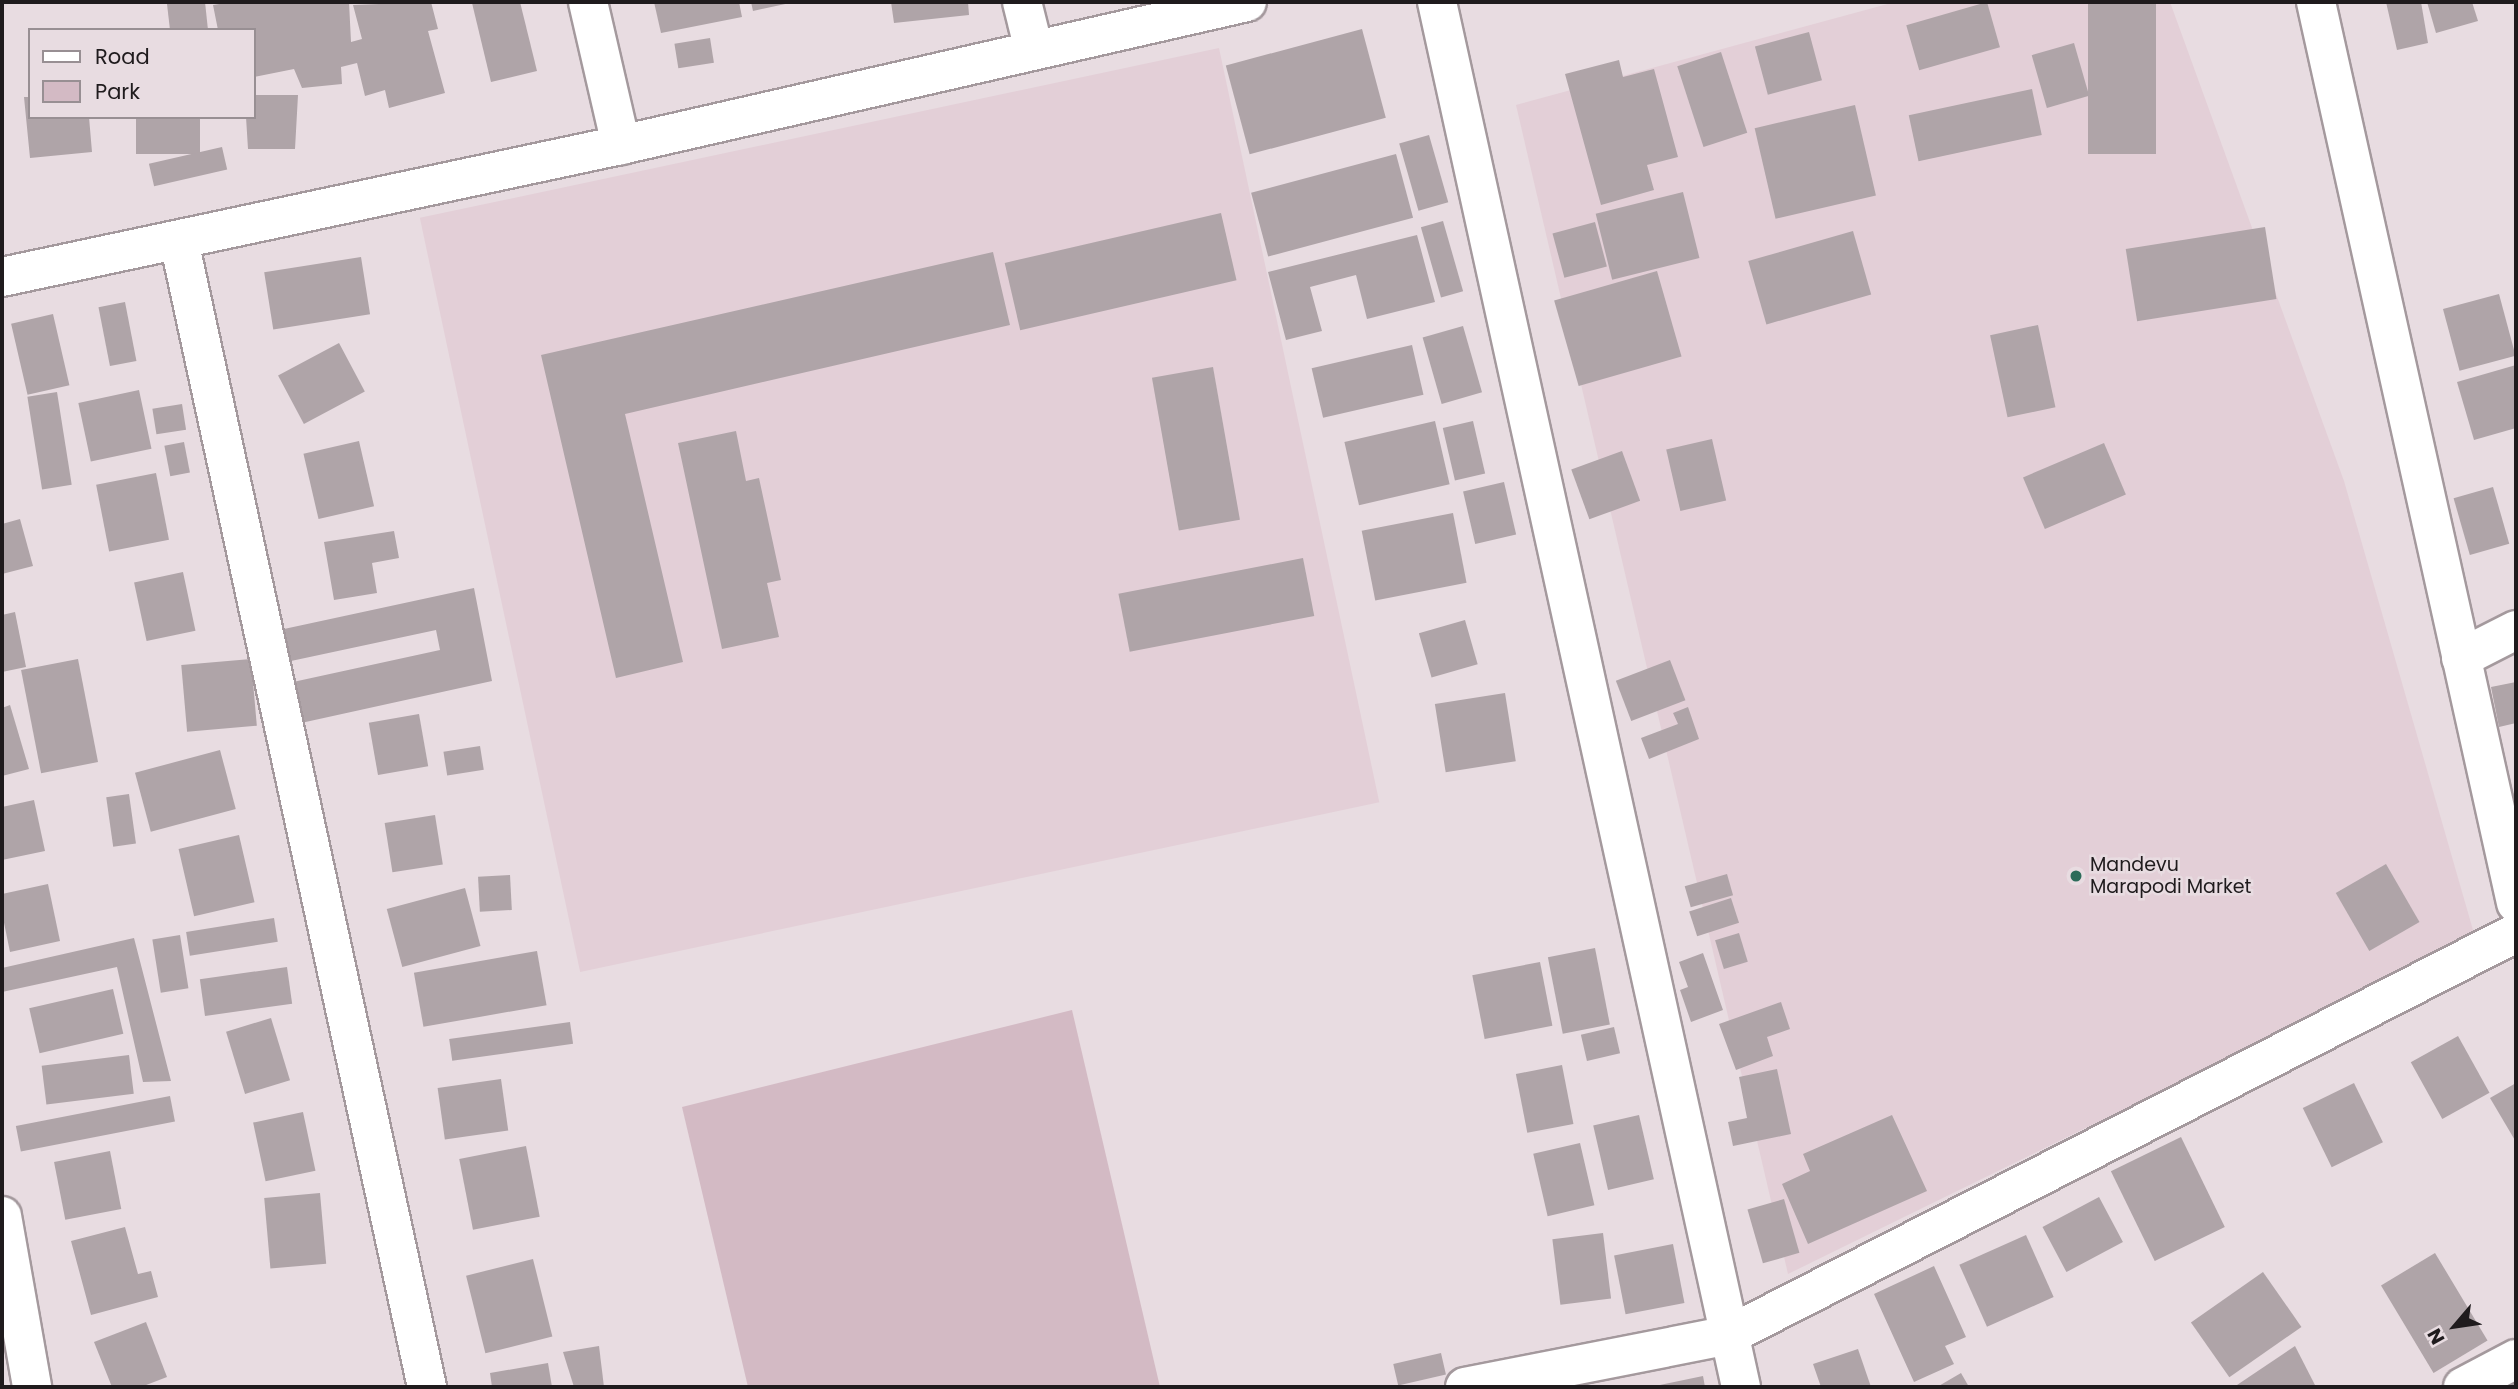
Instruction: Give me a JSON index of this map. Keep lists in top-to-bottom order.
{
  "places": ["Mandevu Marapodi Market"],
  "legend": ["Road", "Park"],
  "north": "bottom left"
}
